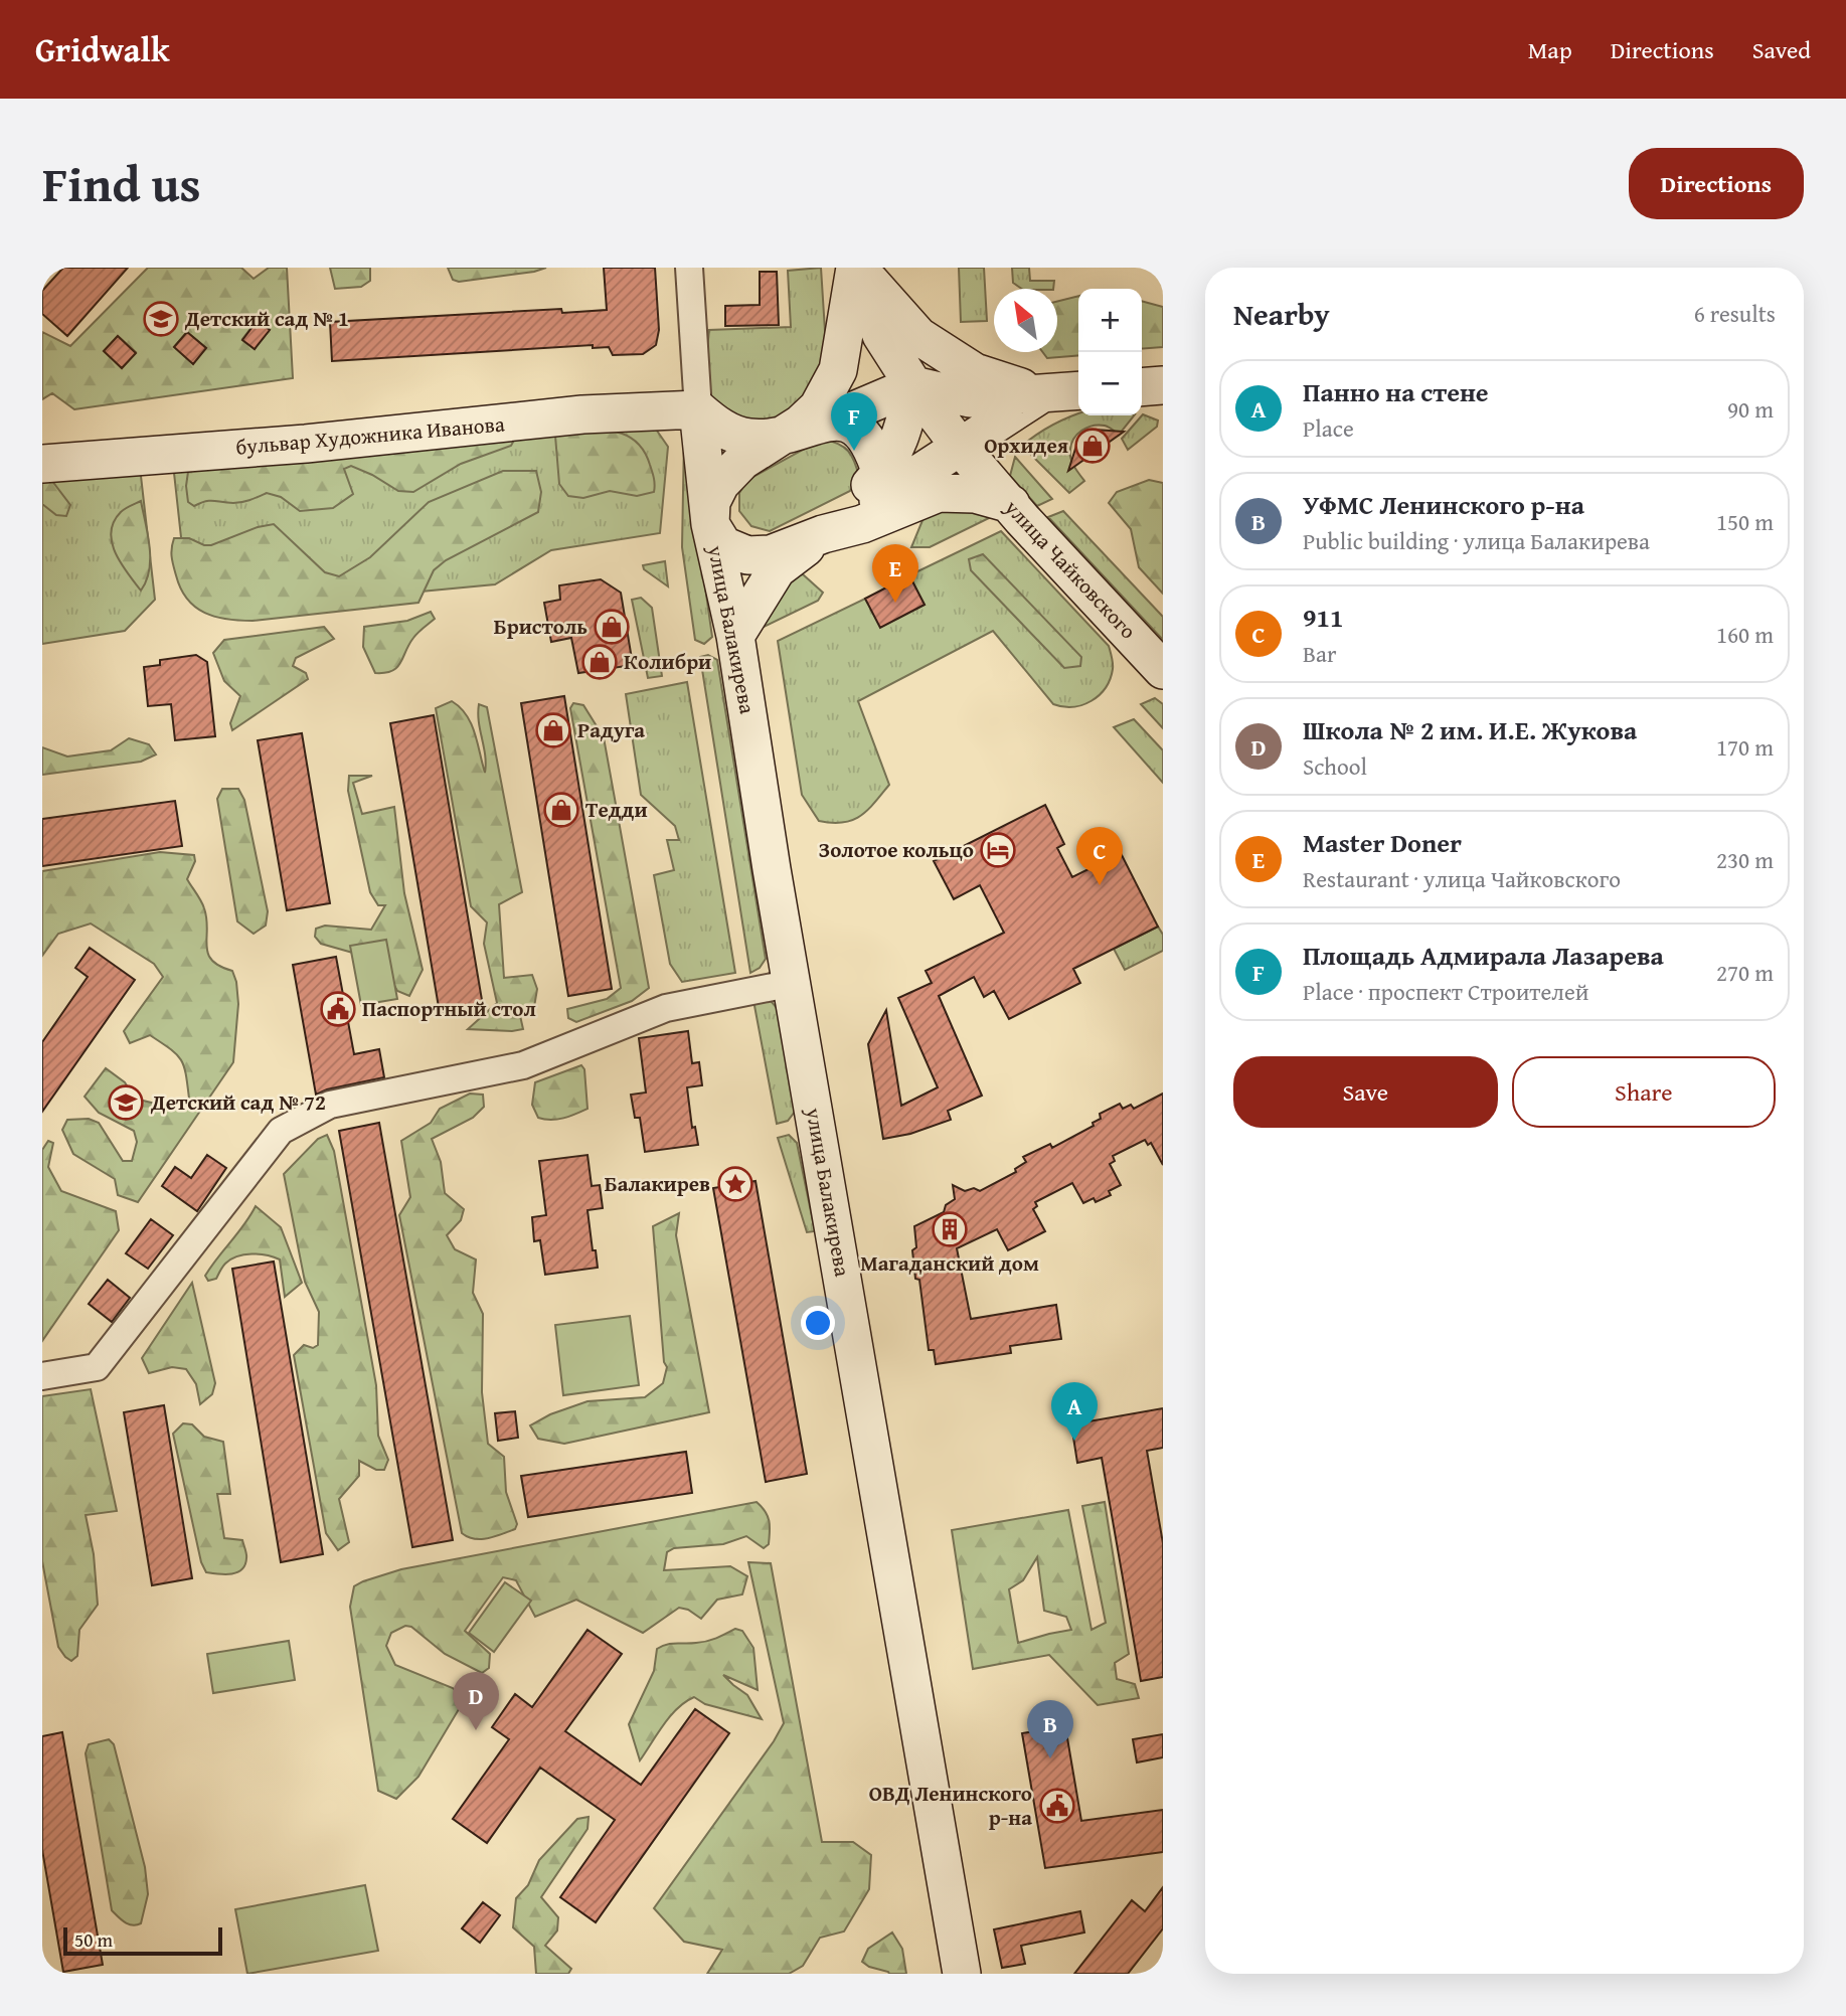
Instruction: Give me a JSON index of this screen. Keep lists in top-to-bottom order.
{
  "streets": {
    "street": ["бульвар Художника Иванова", "улица Чайковского", "улица Балакирева"]
  },
  "crossings": [
    ["бульвар Художника Иванова", "улица Балакирева"]
  ],
  "places": {
    "school or university": ["Детский сад № 1", "Детский сад № 72"],
    "shop": [
      "Орхидея",
      "Бристоль",
      "Колибри",
      "Радуга",
      "Тедди"
    ],
    "hotel": ["Золотое кольцо"],
    "public building": ["Паспортный стол", "ОВД Ленинского р-на"],
    "place": ["Балакирев"],
    "building": ["Магаданский дом"]
  },
  "scale_bar": "50 m",
  "north": "top left",
  "page": {
    "header": "Gridwalk",
    "nav": ["Map", "Directions", "Saved"],
    "title": "Find us",
    "buttons": [
      "Directions",
      ["Save", "Share"]
    ],
    "heading": ["Nearby", "6 results"],
    "map_buttons": ["+", "−"],
    "list": [
      {
        "mark": "A",
        "name": "Панно на стене",
        "note": "Place",
        "value": "90 m"
      },
      {
        "mark": "B",
        "name": "УФМС Ленинского р-на",
        "note": "Public building · улица Балакирева",
        "value": "150 m"
      },
      {
        "mark": "C",
        "name": "911",
        "note": "Bar",
        "value": "160 m"
      },
      {
        "mark": "D",
        "name": "Школа № 2 им. И.Е. Жукова",
        "note": "School",
        "value": "170 m"
      },
      {
        "mark": "E",
        "name": "Master Doner",
        "note": "Restaurant · улица Чайковского",
        "value": "230 m"
      },
      {
        "mark": "F",
        "name": "Площадь Адмирала Лазарева",
        "note": "Place · проспект Строителей",
        "value": "270 m"
      }
    ],
    "pins": [
      "F",
      "E",
      "C",
      "A",
      "D",
      "B"
    ],
    "scale": "50 m"
  }
}
